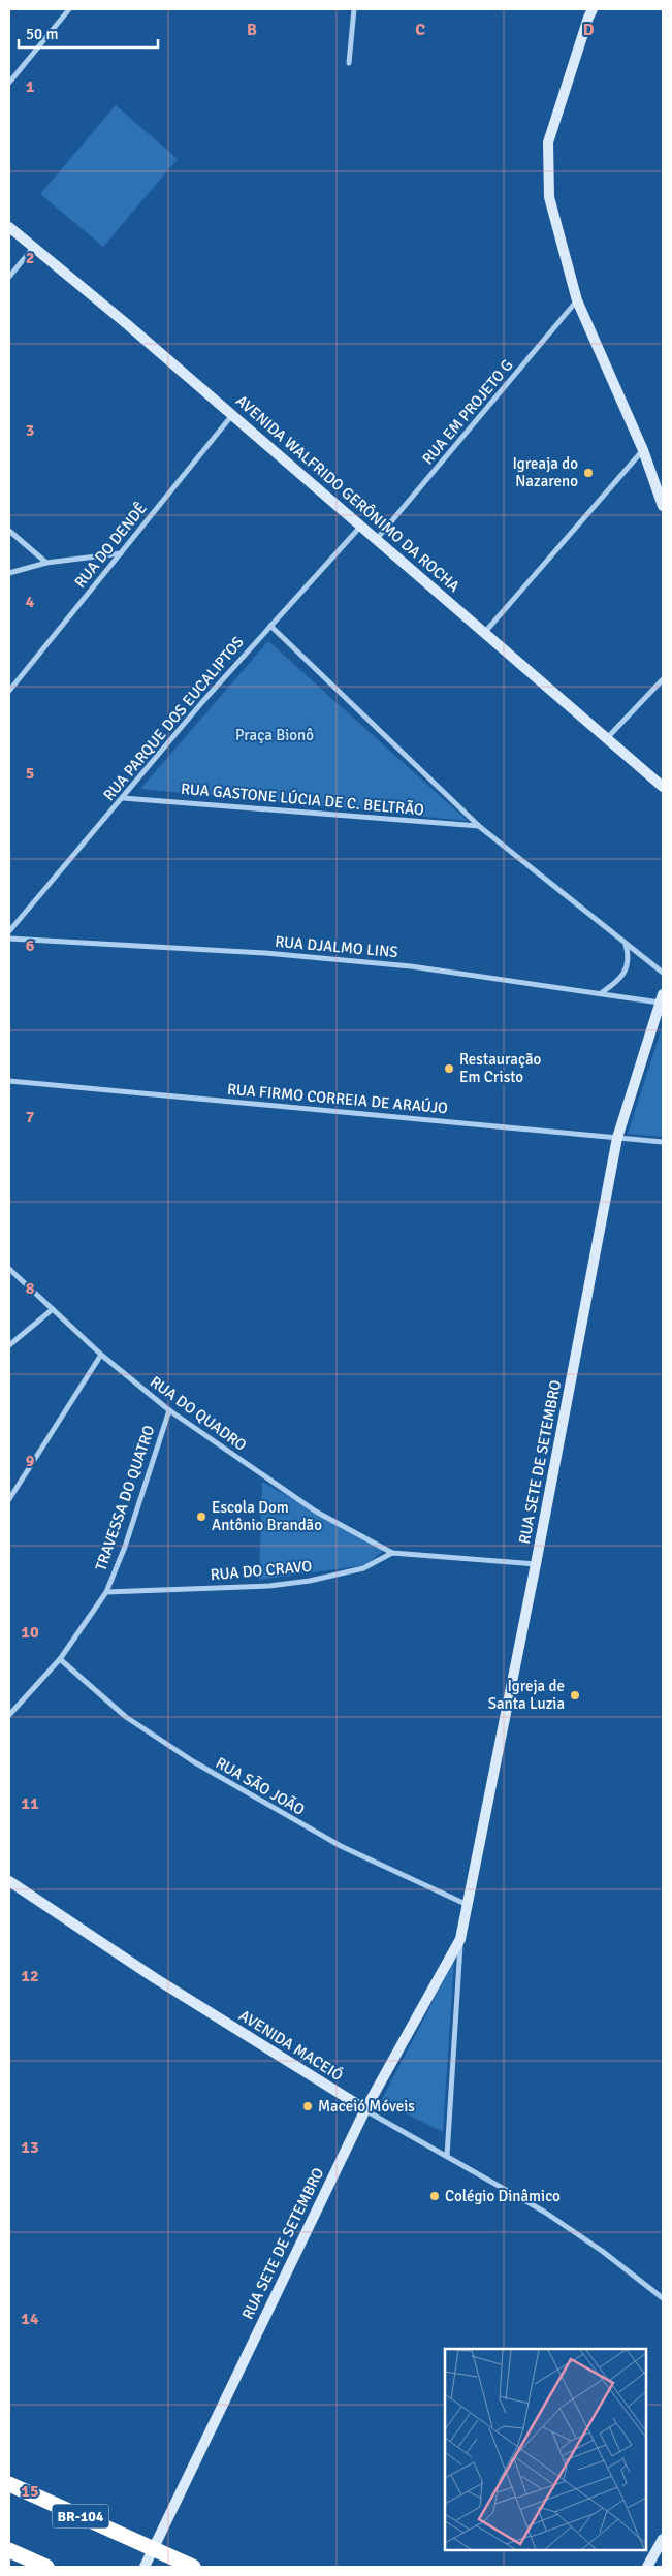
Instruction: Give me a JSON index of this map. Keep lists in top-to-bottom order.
{
  "streets": {
    "highway": ["BR-104"],
    "street": [
      "RUA EM PROJETO G",
      "AVENIDA WALFRIDO GERÔNIMO DA ROCHA",
      "RUA DO DENDÊ",
      "RUA PARQUE DOS EUCALIPTOS",
      "RUA GASTONE LÚCIA DE C. BELTRÃO",
      "RUA DJALMO LINS",
      "RUA FIRMO CORREIA DE ARAÚJO",
      "RUA DO QUADRO",
      "RUA SETE DE SETEMBRO",
      "TRAVESSA DO QUATRO",
      "RUA DO CRAVO",
      "RUA SÃO JOÃO",
      "AVENIDA MACEIÓ"
    ]
  },
  "crossings": [
    ["RUA EM PROJETO G", "AVENIDA WALFRIDO GERÔNIMO DA ROCHA"],
    ["AVENIDA WALFRIDO GERÔNIMO DA ROCHA", "RUA DO DENDÊ"],
    ["AVENIDA WALFRIDO GERÔNIMO DA ROCHA", "RUA PARQUE DOS EUCALIPTOS"],
    ["RUA PARQUE DOS EUCALIPTOS", "RUA GASTONE LÚCIA DE C. BELTRÃO"],
    ["RUA DJALMO LINS", "RUA SETE DE SETEMBRO"],
    ["RUA FIRMO CORREIA DE ARAÚJO", "RUA SETE DE SETEMBRO"],
    ["RUA DO QUADRO", "TRAVESSA DO QUATRO"],
    ["RUA DO QUADRO", "RUA DO CRAVO"],
    ["RUA SETE DE SETEMBRO", "RUA SÃO JOÃO"],
    ["RUA SETE DE SETEMBRO", "AVENIDA MACEIÓ"],
    ["RUA SETE DE SETEMBRO", "BR-104"],
    ["TRAVESSA DO QUATRO", "RUA DO CRAVO"],
    ["TRAVESSA DO QUATRO", "RUA SÃO JOÃO"]
  ],
  "parks": ["Praça Bionô"],
  "places": [
    "Igreaja do Nazareno",
    "Restauração Em Cristo",
    "Escola Dom Antônio Brandão",
    "Igreja de Santa Luzia",
    "Maceió Móveis",
    "Colégio Dinâmico"
  ],
  "scale_bar": "50 m",
  "grid": {
    "columns": ["B", "C", "D"],
    "rows": [
      "1",
      "2",
      "3",
      "4",
      "5",
      "6",
      "7",
      "8",
      "9",
      "10",
      "11",
      "12",
      "13",
      "14",
      "15"
    ]
  }
}
